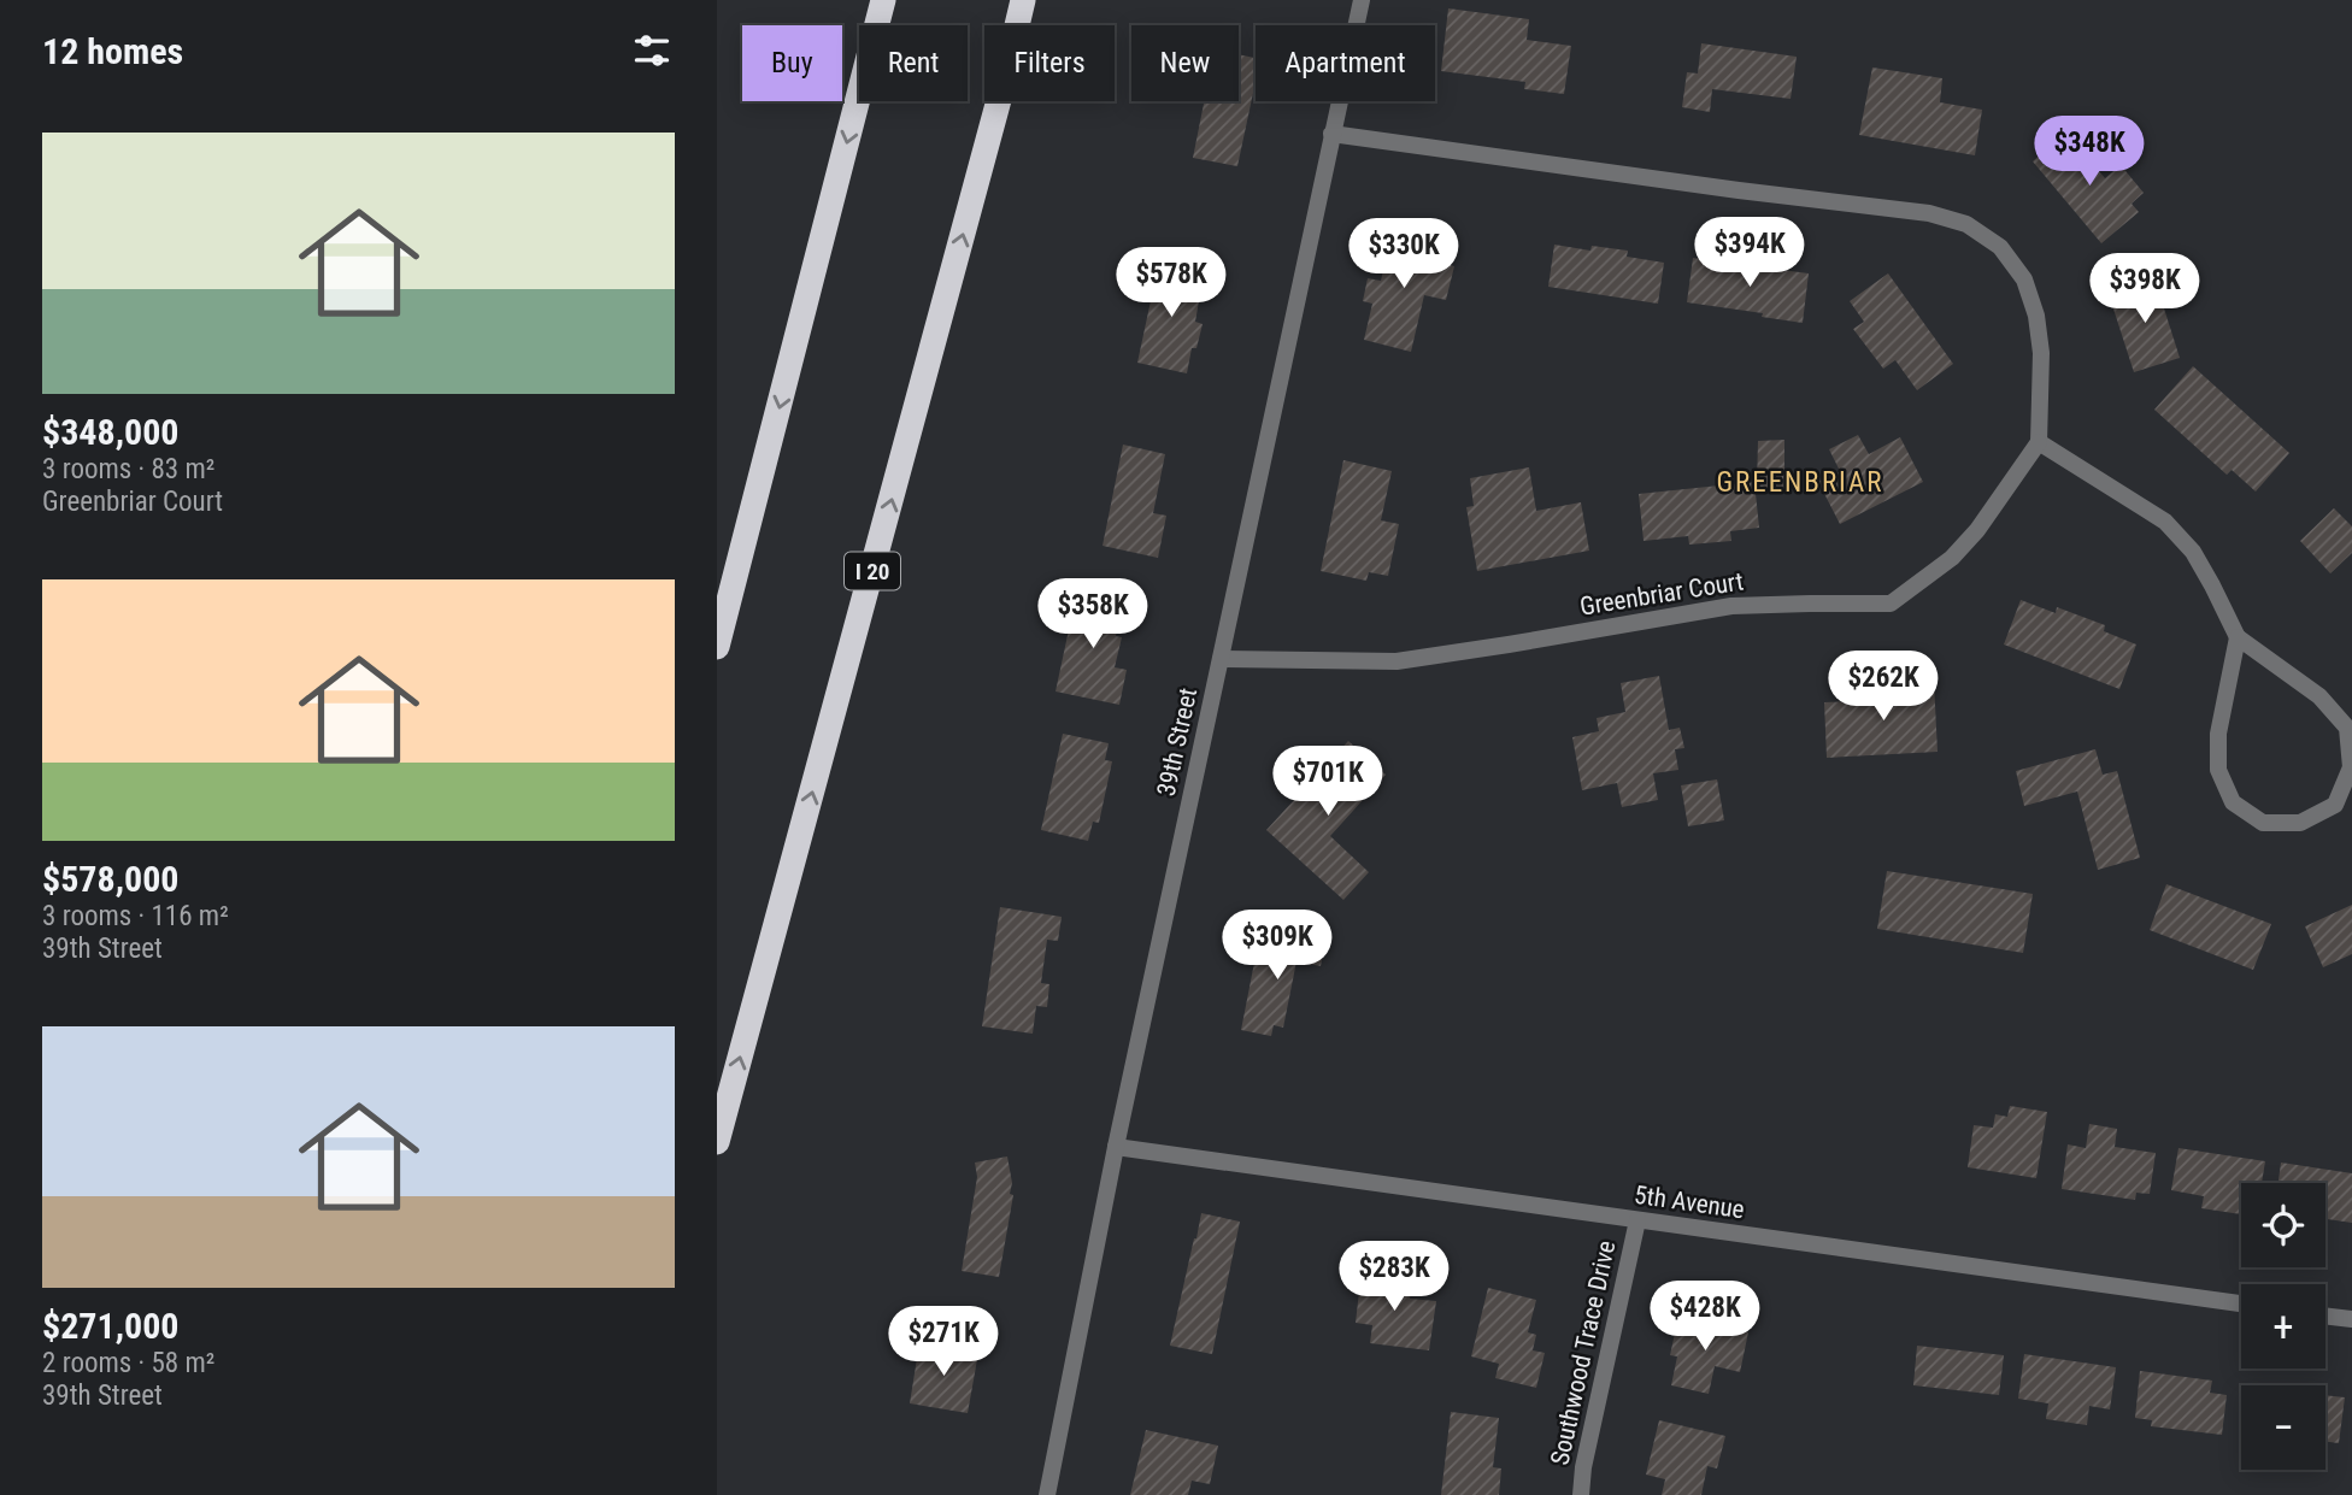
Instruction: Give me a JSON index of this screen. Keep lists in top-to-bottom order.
{
  "streets": {
    "highway": ["I 20"],
    "street": [
      "Greenbriar Court",
      "39th Street",
      "5th Avenue",
      "Southwood Trace Drive"
    ]
  },
  "crossings": [
    ["Greenbriar Court", "39th Street"],
    ["39th Street", "5th Avenue"],
    ["5th Avenue", "Southwood Trace Drive"]
  ],
  "districts": ["GREENBRIAR"],
  "page": {
    "heading": "12 homes",
    "chip": [
      "Buy",
      "Rent",
      "Filters",
      "New",
      "Apartment"
    ],
    "list": [
      {
        "name": "$348,000",
        "note": "3 rooms · 83 m² · Greenbriar Court"
      },
      {
        "name": "$578,000",
        "note": "3 rooms · 116 m² · 39th Street"
      },
      {
        "name": "$271,000",
        "note": "2 rooms · 58 m² · 39th Street"
      }
    ],
    "price": [
      "$348K",
      "$394K",
      "$330K",
      "$578K",
      "$398K",
      "$358K",
      "$262K",
      "$701K",
      "$309K",
      "$283K",
      "$428K",
      "$271K"
    ],
    "map_buttons": ["+", "−"]
  }
}
